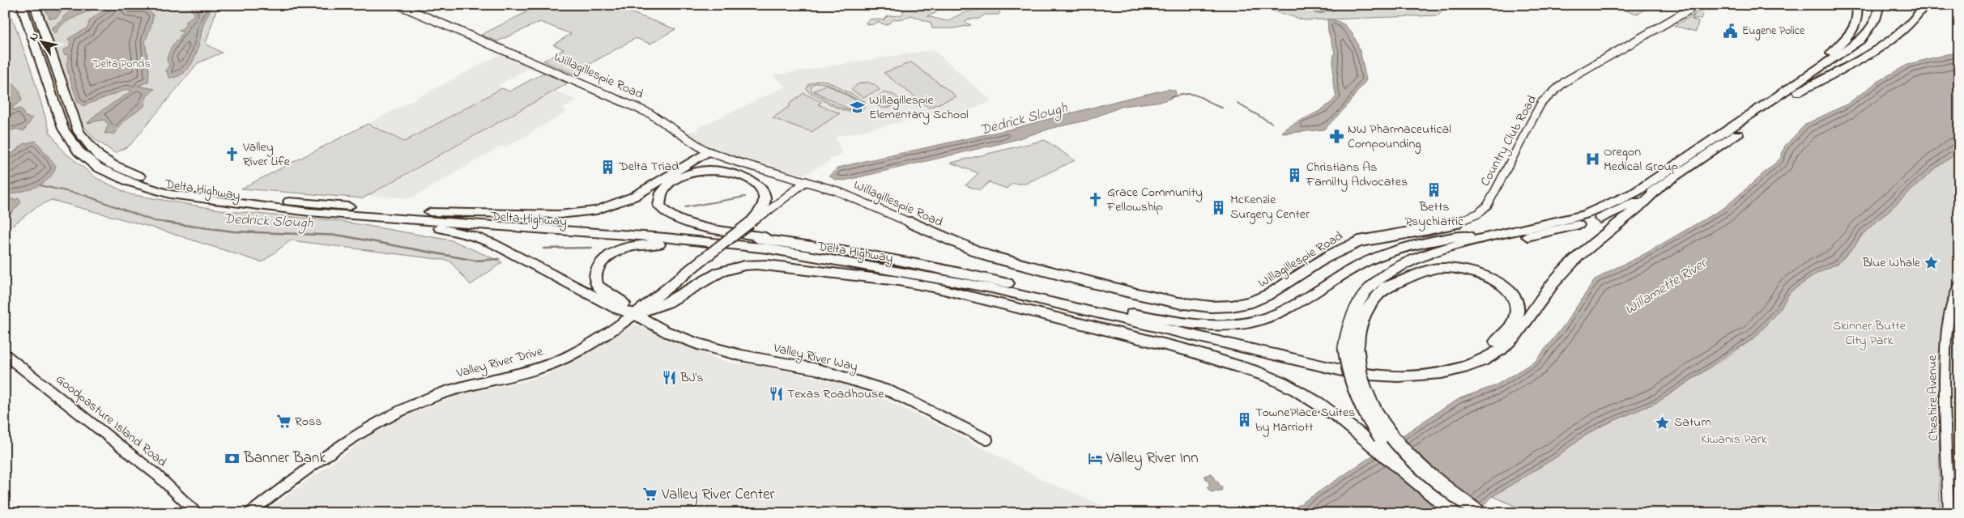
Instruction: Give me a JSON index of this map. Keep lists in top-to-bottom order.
{
  "streets": {
    "highway": ["Delta Highway"],
    "street": [
      "Willagillespie Road",
      "Country Club Road",
      "Valley River Way",
      "Valley River Drive",
      "Cheshire Avenue",
      "Goodpasture Island Road"
    ]
  },
  "crossings": [
    ["Willagillespie Road", "Country Club Road"],
    ["Willagillespie Road", "Valley River Drive"],
    ["Valley River Way", "Valley River Drive"]
  ],
  "water": ["Dedrick Slough", "Willamette River"],
  "parks": ["Delta Ponds", "Skinner Butte City Park", "Kiwanis Park"],
  "places": {
    "public building": ["Eugene Police"],
    "school or university": ["Willagillespie Elementary School"],
    "pharmacy": ["NW Pharmaceutical Compounding"],
    "church": ["Valley River Life", "Grace Community Fellowship"],
    "hospital": ["Oregon Medical Group"],
    "building": [
      "Delta Triad",
      "Christians As Familty Advocates",
      "Betts Psychiatric",
      "McKenzie Surgery Center",
      "TownePlace Suites by Marriott"
    ],
    "place": ["Blue Whale", "Saturn"],
    "restaurant": ["BJ's", "Texas Roadhouse"],
    "supermarket": ["Ross", "Valley River Center"],
    "bank": ["Banner Bank"],
    "hotel": ["Valley River Inn"]
  },
  "north": "top left"
}
